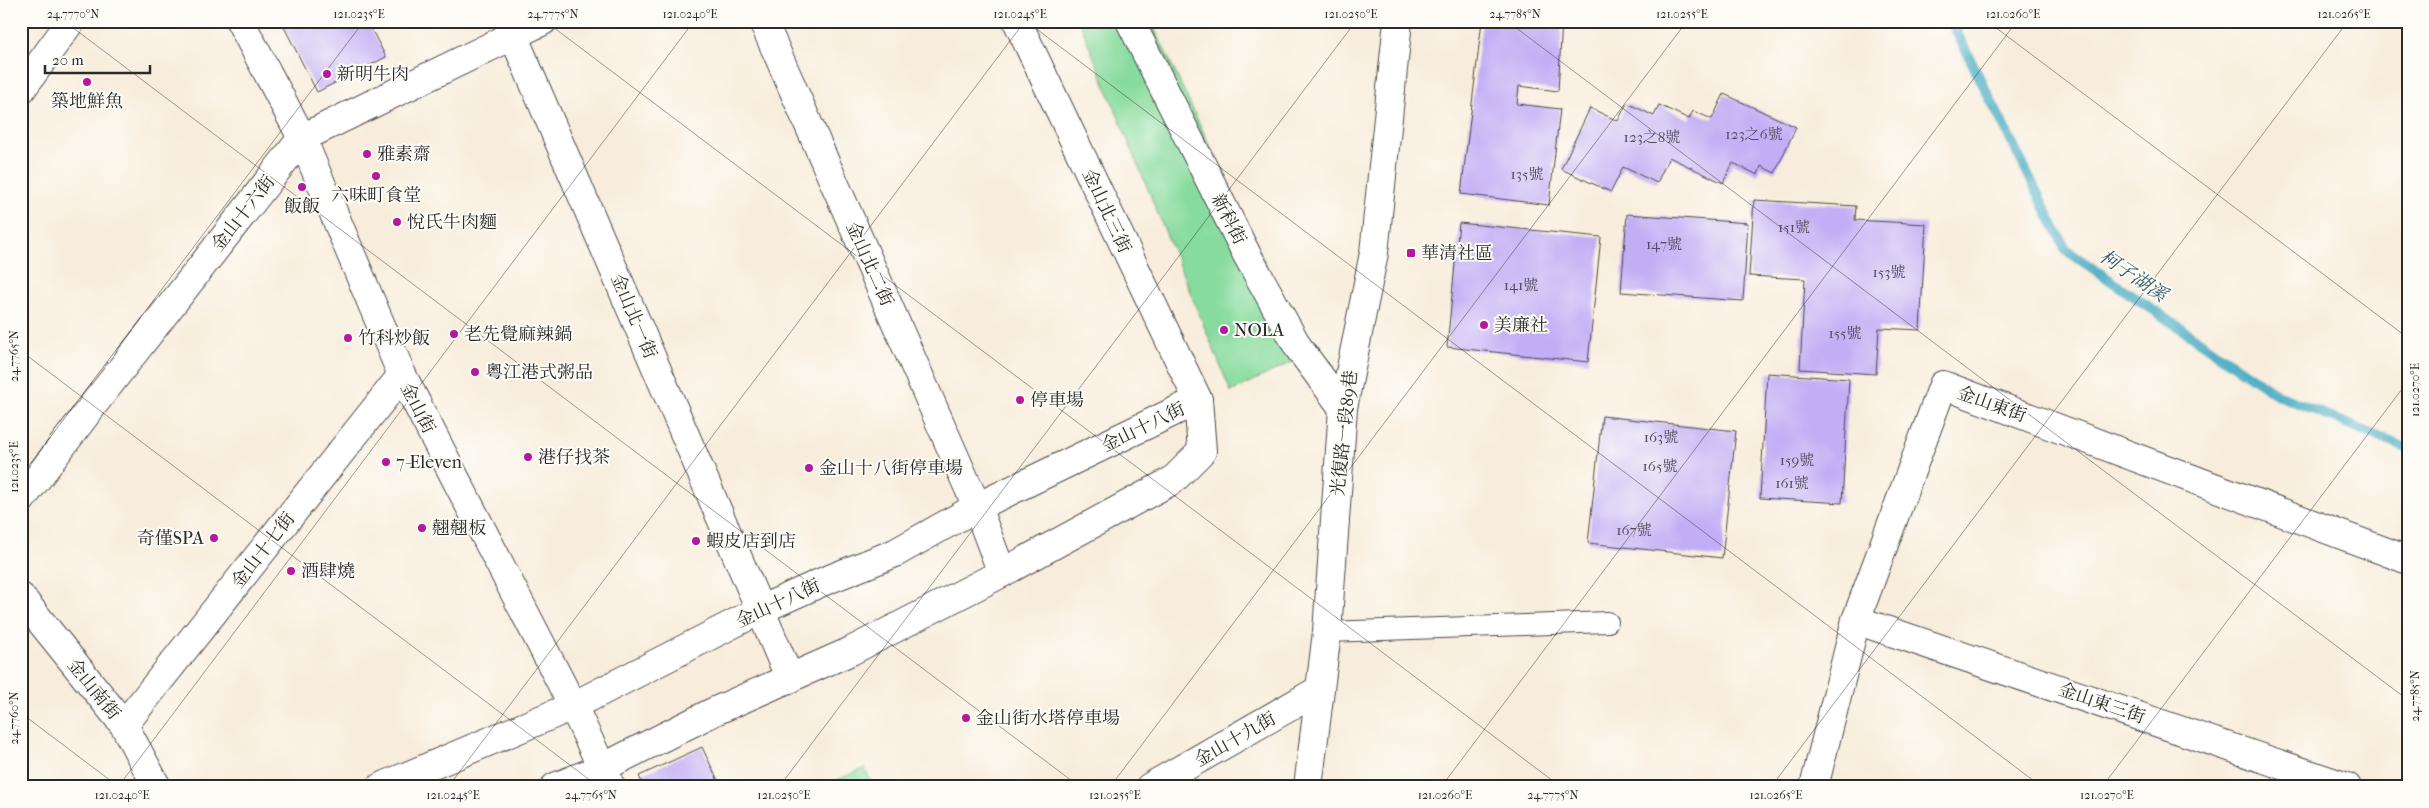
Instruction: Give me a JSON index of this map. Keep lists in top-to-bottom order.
{
  "streets": {
    "street": [
      "金山北三街",
      "金山十六街",
      "新科街",
      "金山北二街",
      "金山北一街",
      "金山東街",
      "金山街",
      "金山十八街",
      "光復路一段89巷",
      "金山十七街",
      "金山南街",
      "金山東三街",
      "金山十九街"
    ]
  },
  "crossings": [
    ["金山北三街", "金山十八街"],
    ["金山十六街", "金山北一街"],
    ["金山十六街", "金山街"],
    ["新科街", "光復路一段89巷"],
    ["金山北二街", "金山十八街"],
    ["金山北一街", "金山十八街"],
    ["金山東街", "金山東三街"],
    ["金山街", "金山十八街"],
    ["金山街", "金山十七街"],
    ["光復路一段89巷", "金山十九街"],
    ["金山十七街", "金山南街"]
  ],
  "water": ["柯子湖溪"],
  "places": {
    "other": [
      "新明牛肉",
      "築地鮮魚",
      "雅素齋",
      "六味町食堂",
      "飯飯",
      "悅氏牛肉麵",
      "美廉社",
      "NOLA",
      "老先覺麻辣鍋",
      "竹科炒飯",
      "粵江港式粥品",
      "停車場",
      "港仔找茶",
      "7-Eleven",
      "金山十八街停車場",
      "翹翹板",
      "奇僅SPA",
      "蝦皮店到店",
      "酒肆燒",
      "金山街水塔停車場"
    ],
    "transit": ["華清社區"]
  },
  "house_numbers": [
    "123之6號",
    "123之8號",
    "135號",
    "151號",
    "147號",
    "153號",
    "141號",
    "155號",
    "163號",
    "159號",
    "165號",
    "161號",
    "167號"
  ],
  "scale_bar": "20 m",
  "coordinates": [
    "24.7770°N",
    "121.0235°E",
    "24.7775°N",
    "121.0240°E",
    "121.0245°E",
    "121.0250°E",
    "24.7785°N",
    "121.0255°E",
    "121.0260°E",
    "121.0265°E",
    "24.7765°N",
    "121.0270°E",
    "24.7760°N"
  ]
}
